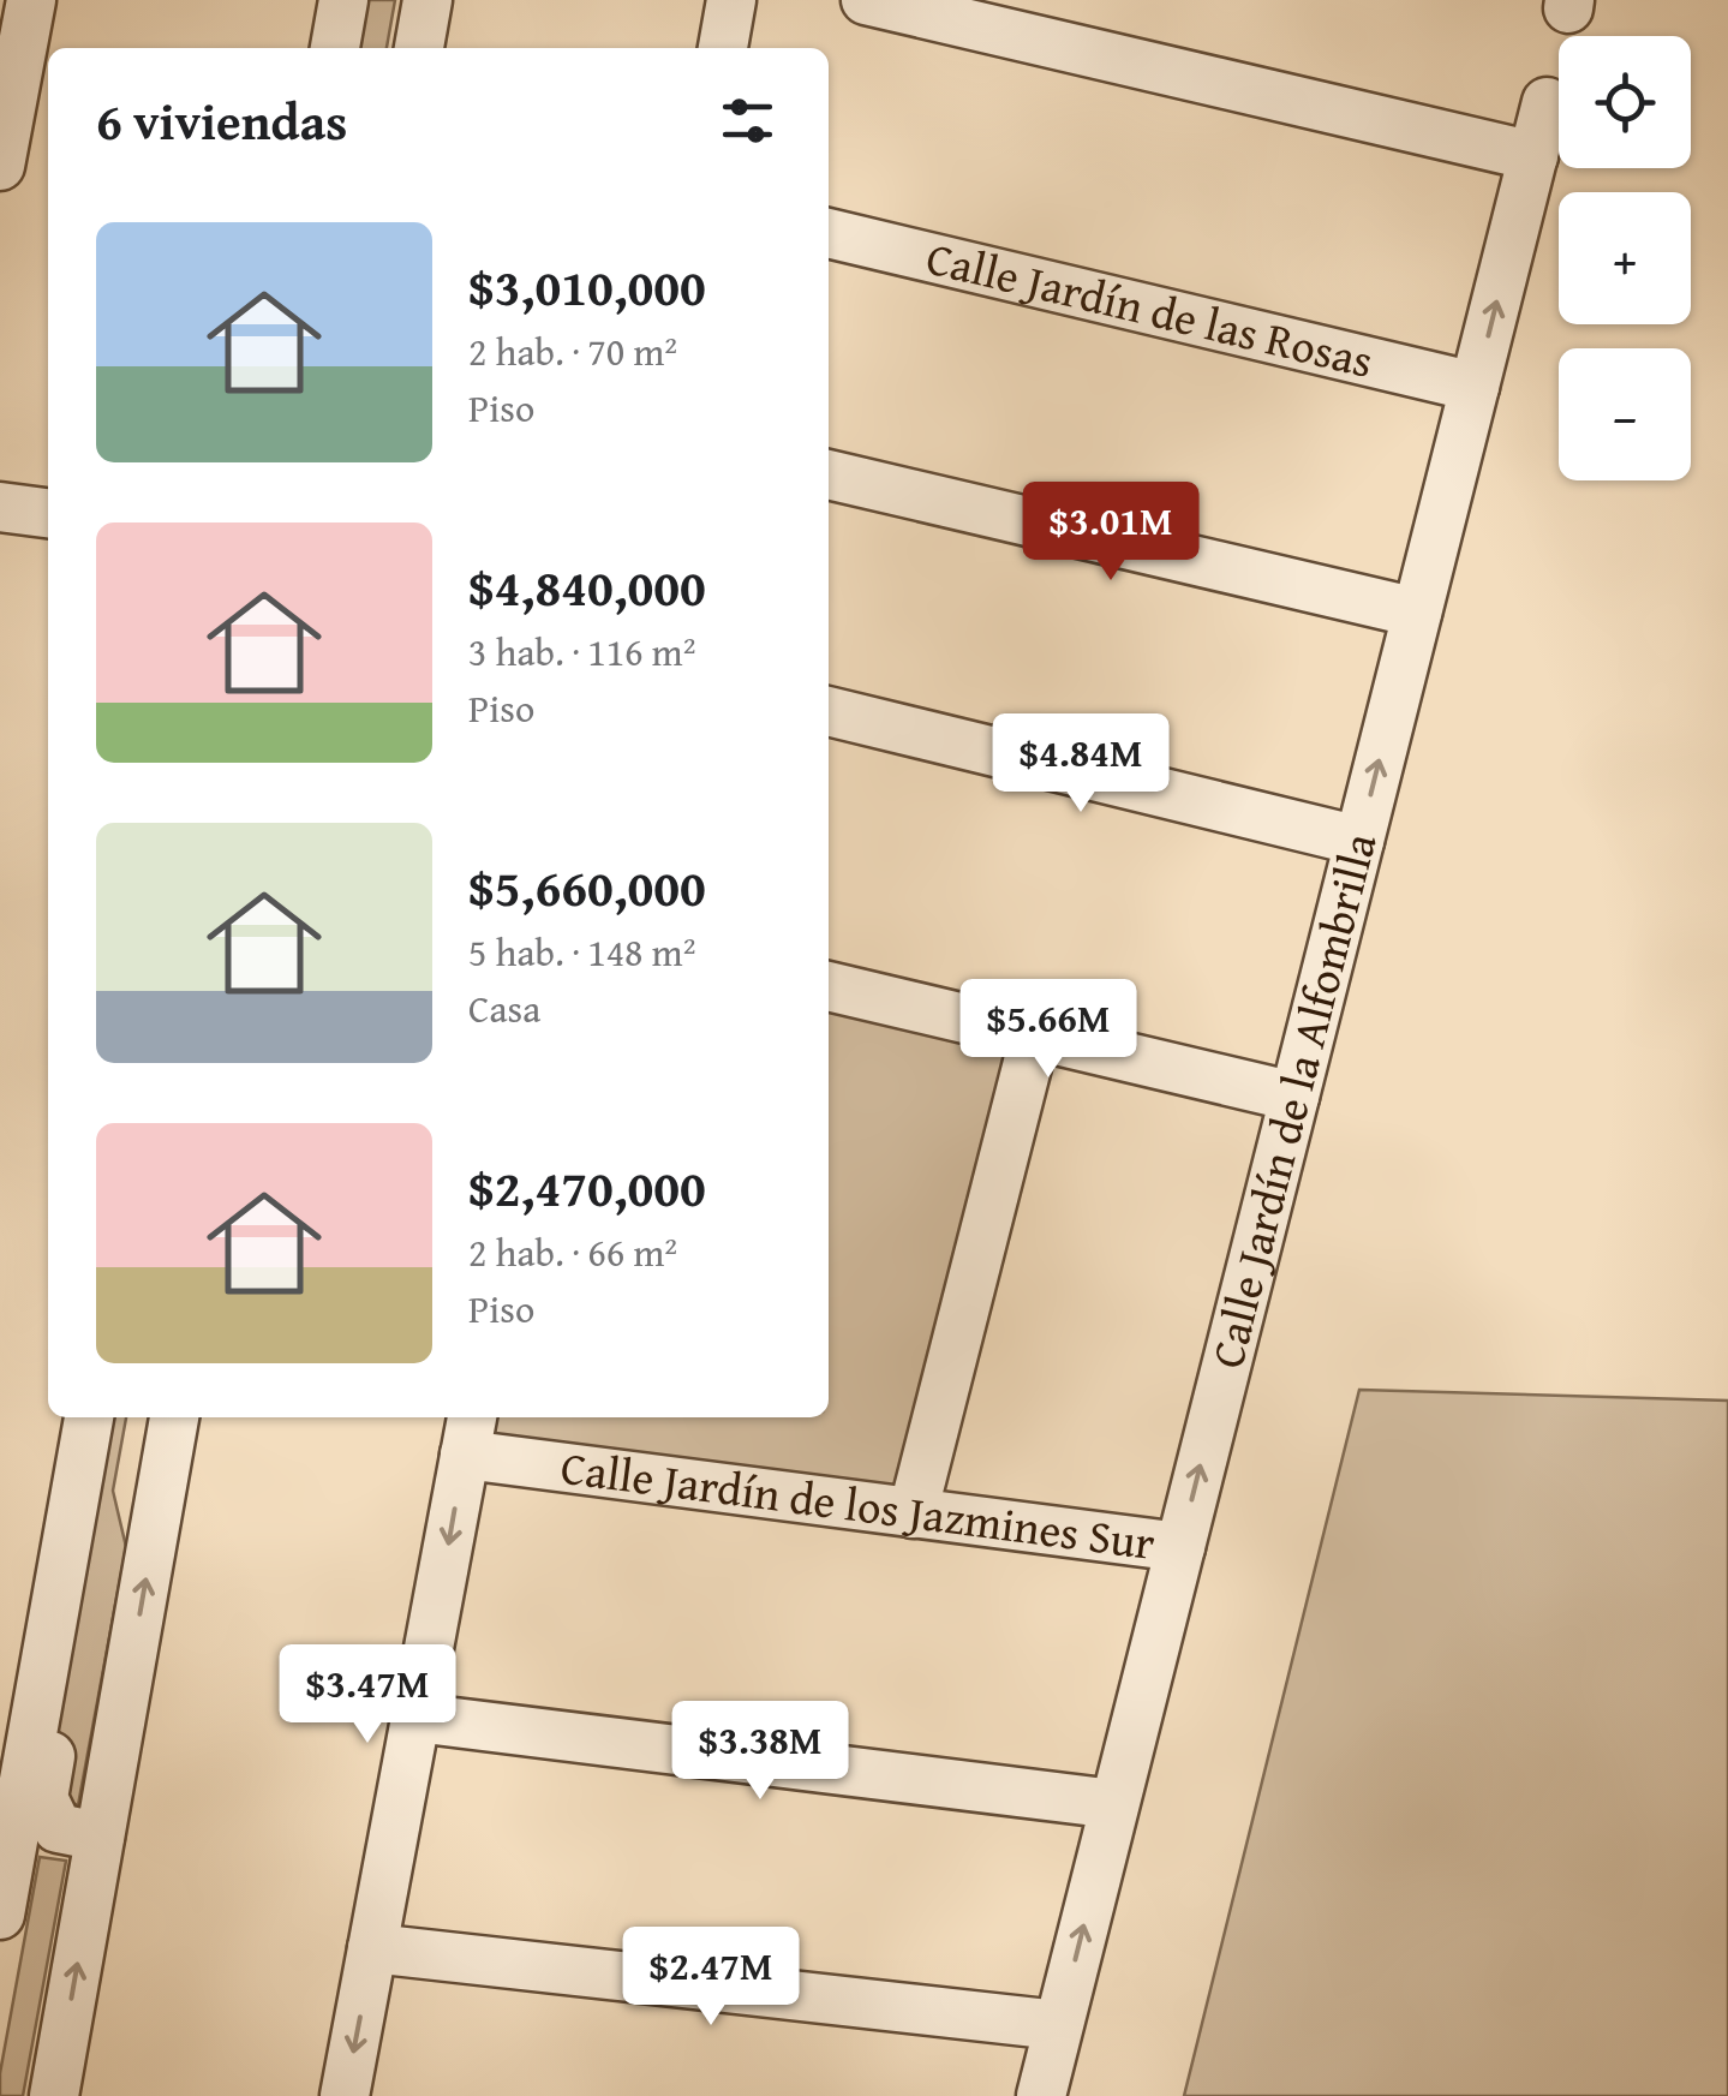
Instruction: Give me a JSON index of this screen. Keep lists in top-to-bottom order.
{
  "streets": {
    "street": ["Calle Jardín de las Rosas", "Calle Jardín de la Alfombrilla", "Calle Jardín de los Jazmines Sur"]
  },
  "crossings": [
    ["Calle Jardín de las Rosas", "Calle Jardín de la Alfombrilla"],
    ["Calle Jardín de la Alfombrilla", "Calle Jardín de los Jazmines Sur"]
  ],
  "page": {
    "map_buttons": ["+", "−"],
    "heading": "6 viviendas",
    "list": [
      {
        "name": "$3,010,000",
        "note": "2 hab. · 70 m² · Piso"
      },
      {
        "name": "$4,840,000",
        "note": "3 hab. · 116 m² · Piso"
      },
      {
        "name": "$5,660,000",
        "note": "5 hab. · 148 m² · Casa"
      },
      {
        "name": "$2,470,000",
        "note": "2 hab. · 66 m² · Piso"
      }
    ],
    "price": [
      "$3.01M",
      "$4.84M",
      "$5.66M",
      "$3.47M",
      "$3.38M",
      "$2.47M"
    ]
  }
}
